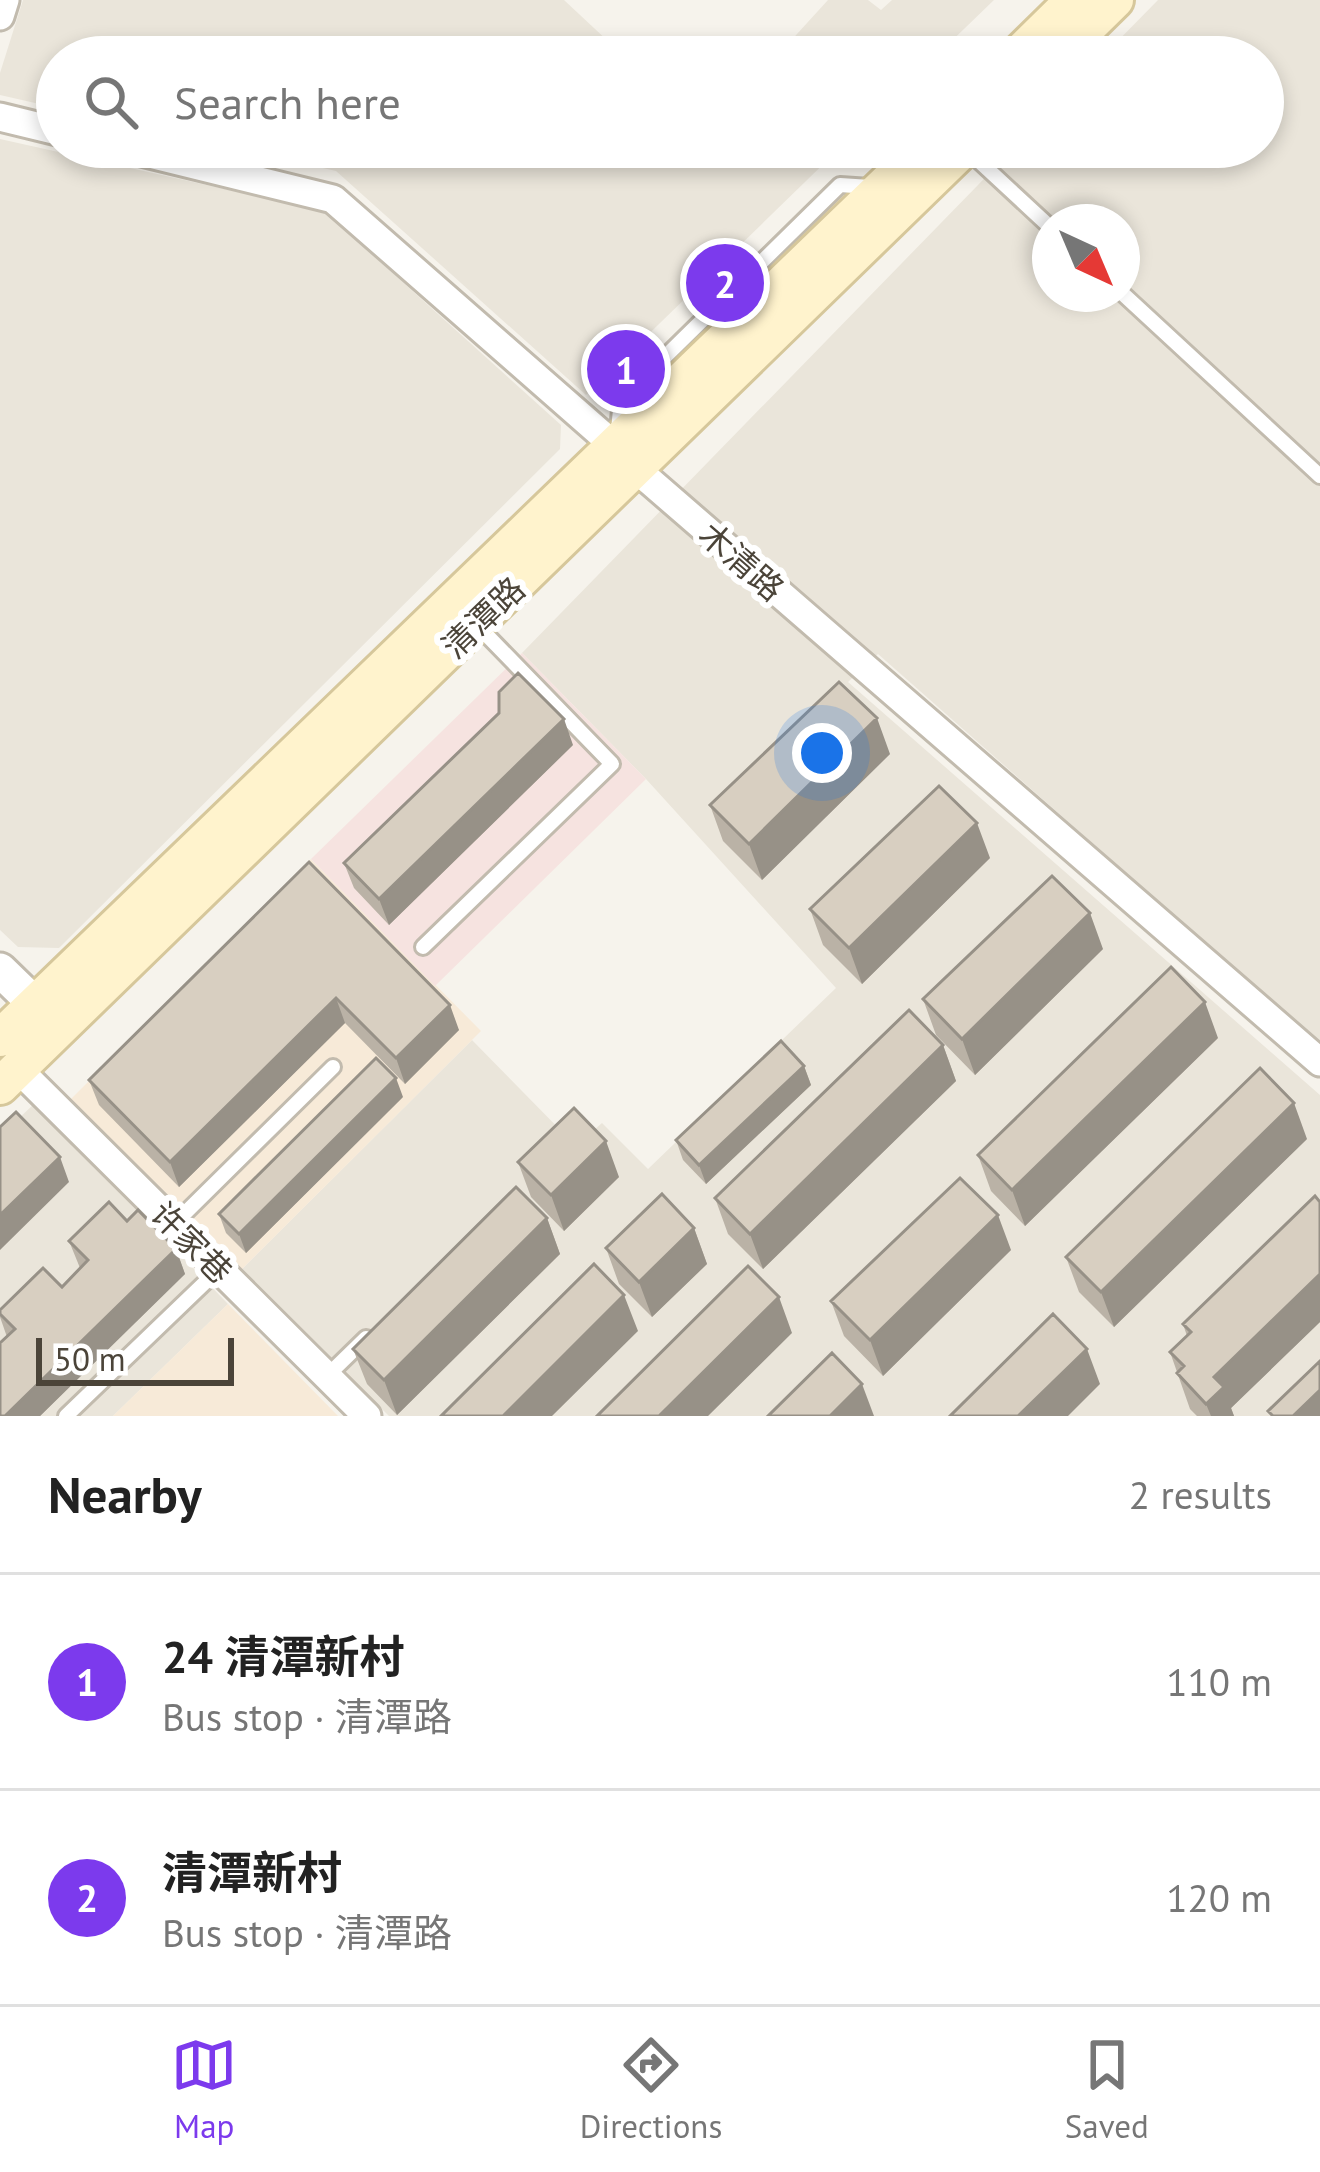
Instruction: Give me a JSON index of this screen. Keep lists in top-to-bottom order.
{
  "streets": {
    "main road": ["清潭路"],
    "street": ["木清路", "许家巷"]
  },
  "crossings": [
    ["木清路", "清潭路"],
    ["清潭路", "许家巷"]
  ],
  "scale_bar": "50 m",
  "north": "bottom right",
  "page": {
    "search": "Search here",
    "pins": ["2", "1"],
    "scale": "50 m",
    "heading": ["Nearby", "2 results"],
    "list": [
      {
        "mark": "1",
        "name": "24 清潭新村",
        "note": "Bus stop · 清潭路",
        "value": "110 m"
      },
      {
        "mark": "2",
        "name": "清潭新村",
        "note": "Bus stop · 清潭路",
        "value": "120 m"
      }
    ],
    "nav": ["Map", "Directions", "Saved"]
  }
}
